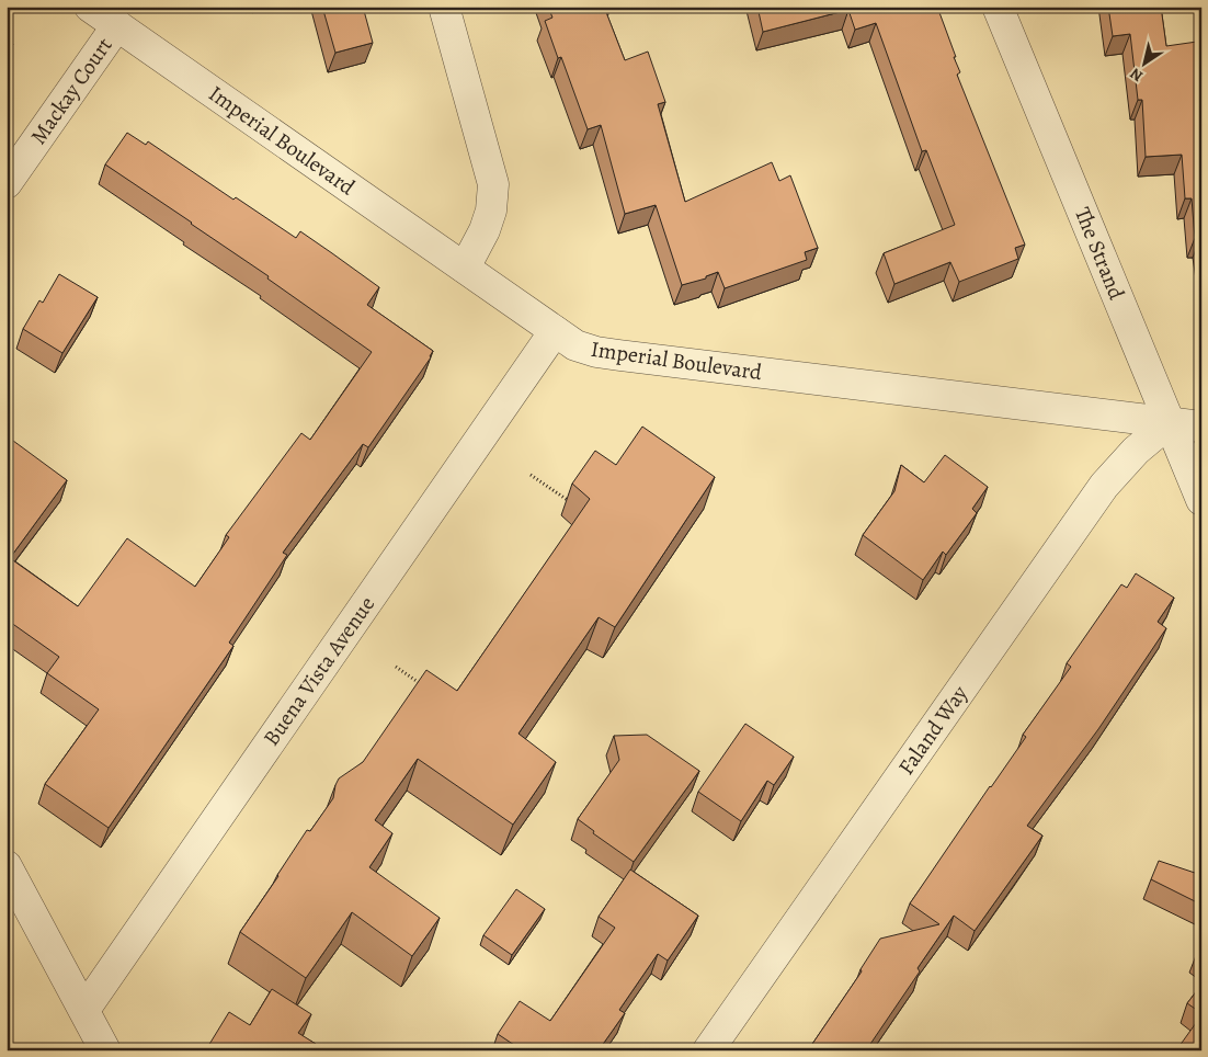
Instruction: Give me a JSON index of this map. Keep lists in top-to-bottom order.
{
  "streets": {
    "street": [
      "Mackay Court",
      "Imperial Boulevard",
      "The Strand",
      "Buena Vista Avenue",
      "Faland Way"
    ]
  },
  "crossings": [
    ["Mackay Court", "Imperial Boulevard"],
    ["Imperial Boulevard", "The Strand"],
    ["Imperial Boulevard", "Buena Vista Avenue"],
    ["Imperial Boulevard", "Faland Way"],
    ["The Strand", "Faland Way"]
  ],
  "north": "bottom left"
}
